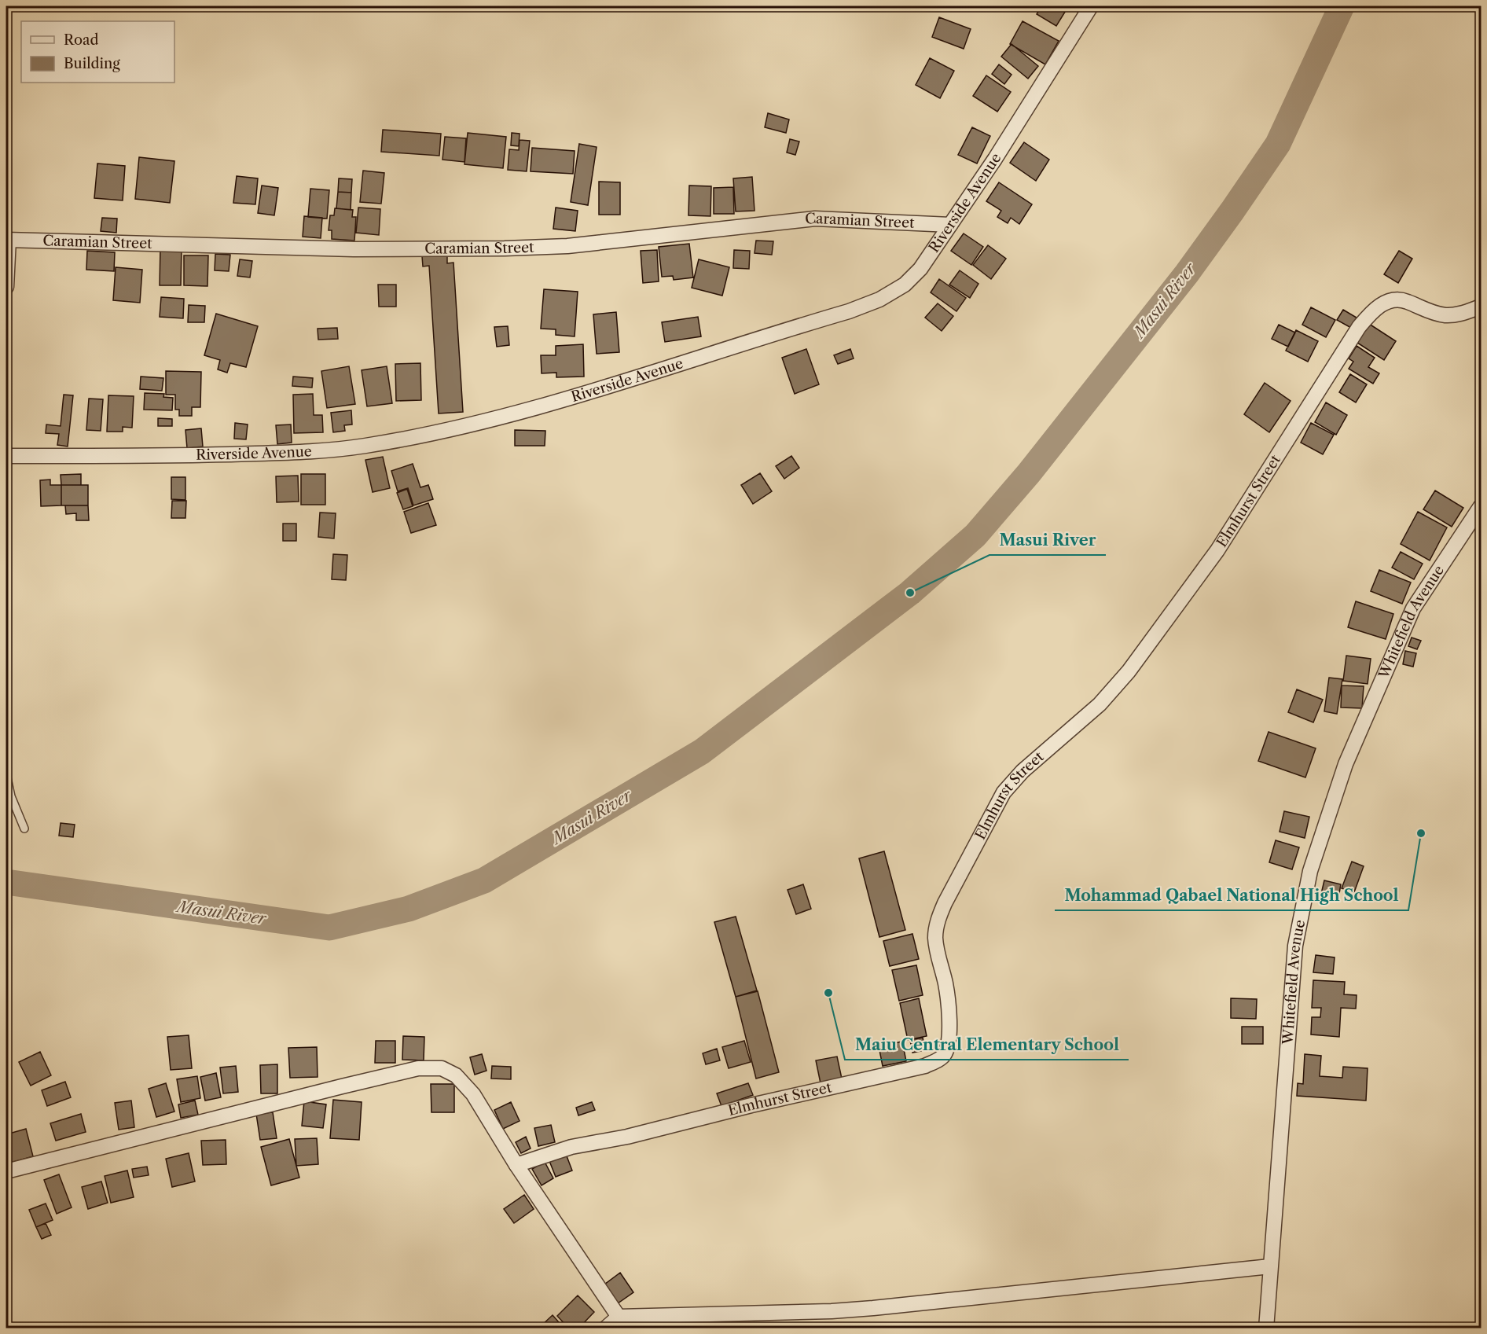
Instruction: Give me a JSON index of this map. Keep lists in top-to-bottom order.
{
  "streets": {
    "street": [
      "Riverside Avenue",
      "Caramian Street",
      "Elmhurst Street",
      "Whitefield Avenue"
    ]
  },
  "crossings": [
    ["Riverside Avenue", "Caramian Street"]
  ],
  "water": ["Masui River"],
  "places": ["Masui River", "Mohammad Qabael National High School", "Maiu Central Elementary School"],
  "legend": ["Road", "Building"]
}
